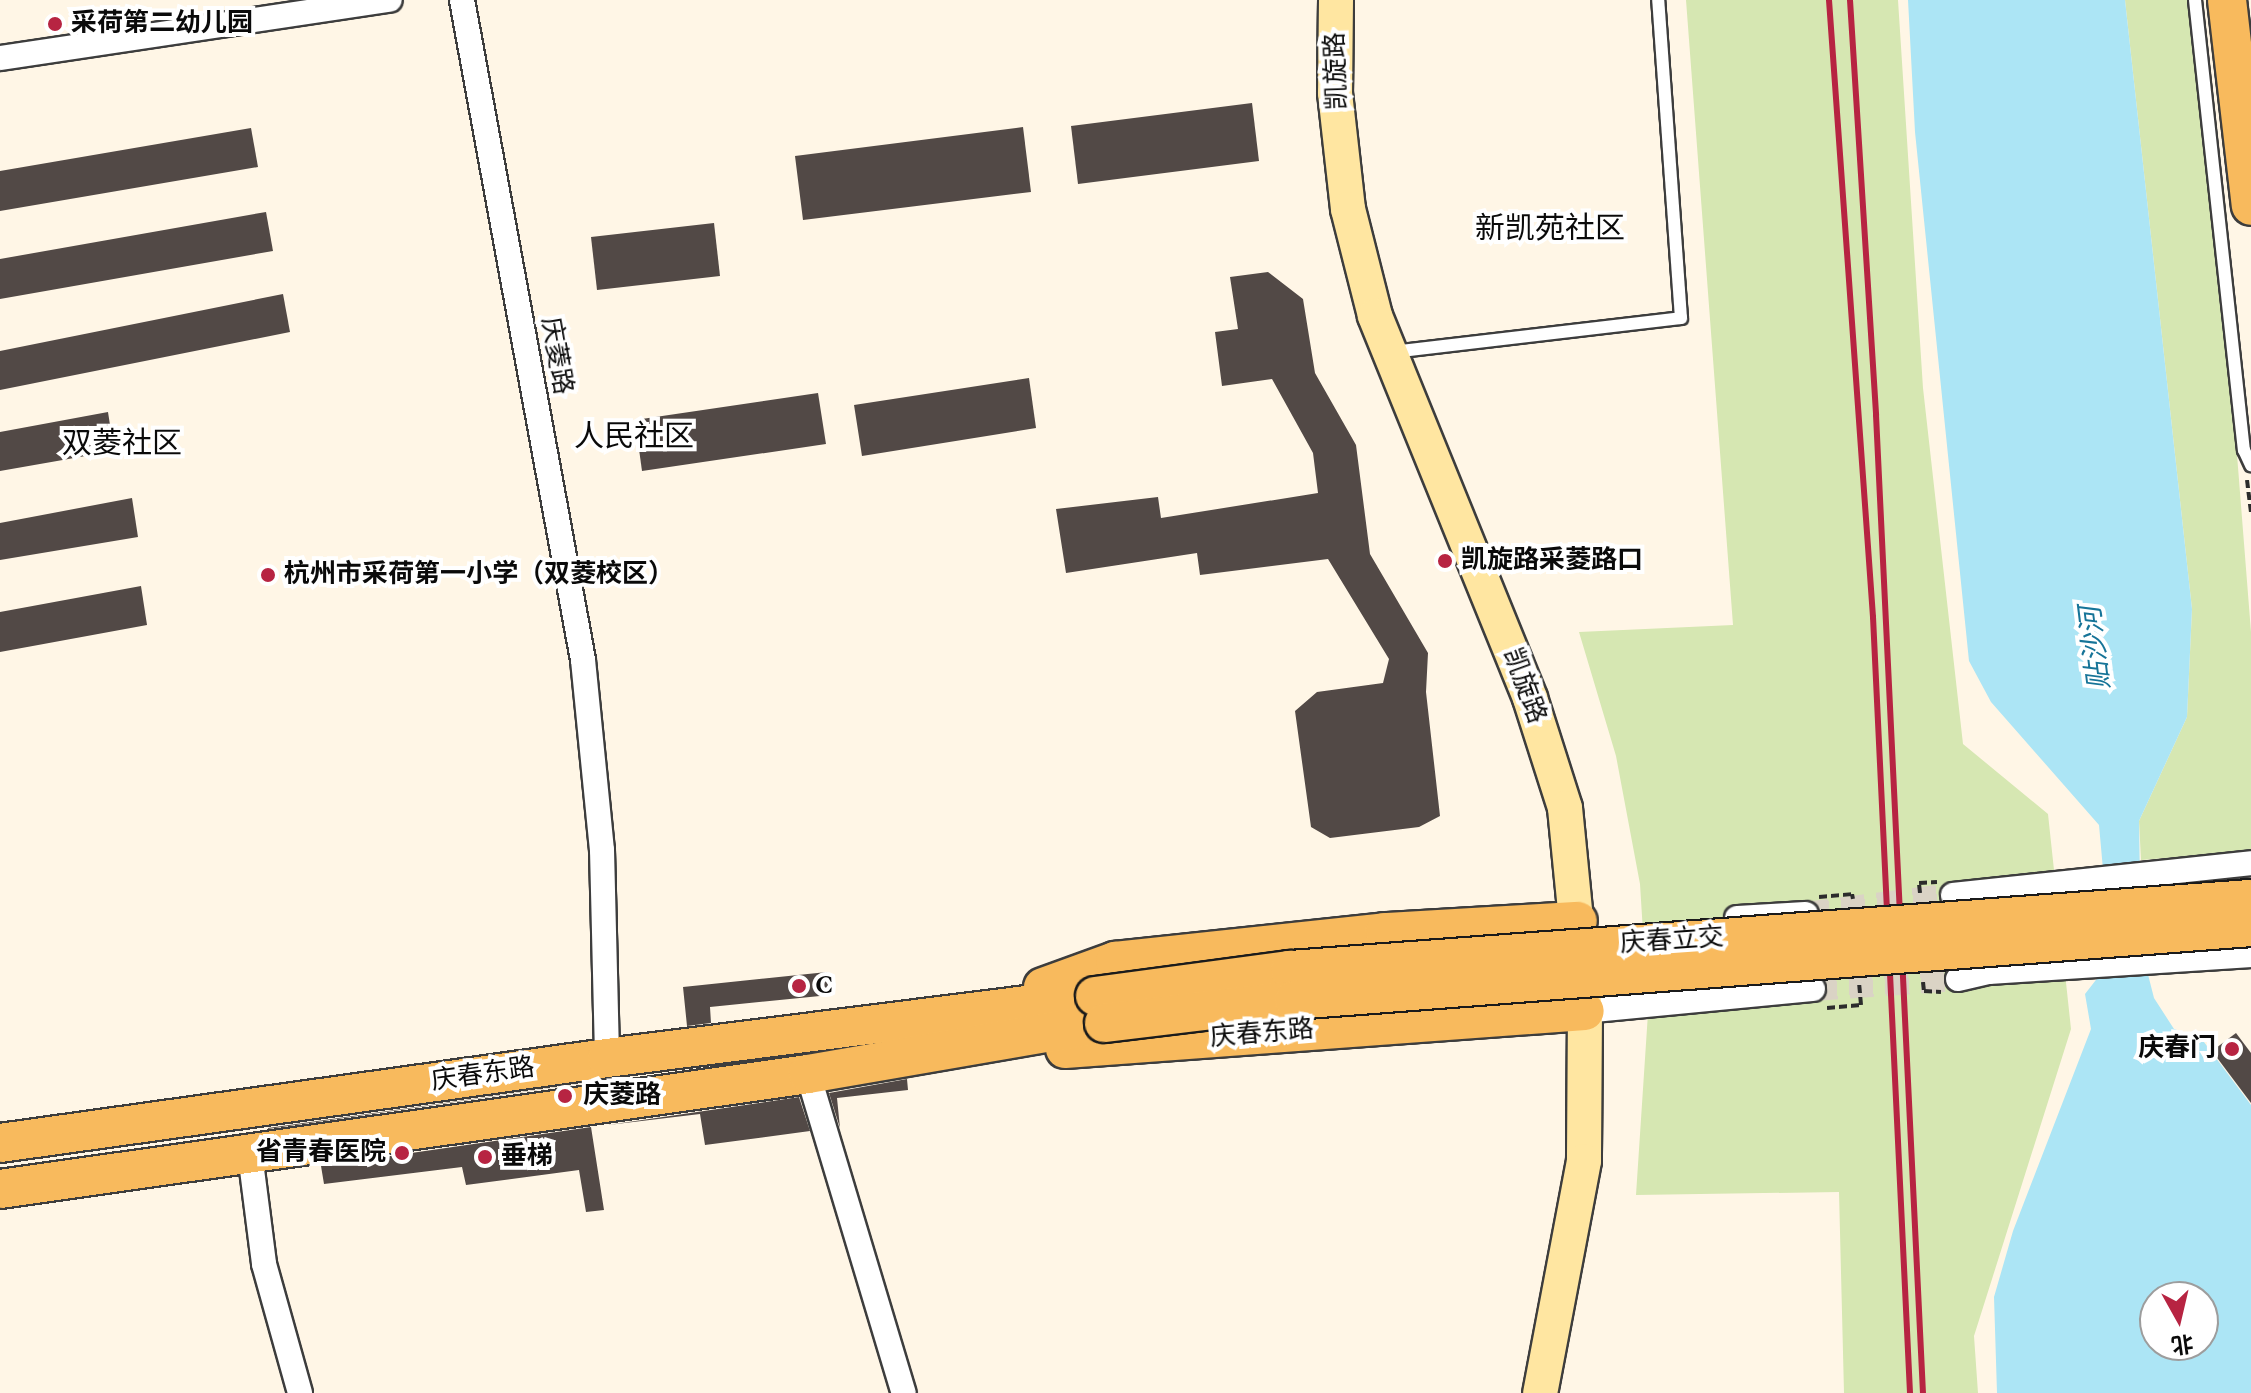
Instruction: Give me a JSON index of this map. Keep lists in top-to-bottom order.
{
  "streets": {
    "main road": ["凯旋路", "庆春立交", "庆春东路"],
    "street": ["庆菱路"]
  },
  "crossings": [
    ["凯旋路", "庆春东路"],
    ["庆菱路", "庆春东路"],
    ["庆春立交", "庆春东路"]
  ],
  "districts": ["新凯苑社区", "人民社区", "双菱社区"],
  "water": ["贴沙河"],
  "places": [
    "采荷第二幼儿园",
    "凯旋路采菱路口",
    "杭州市采荷第一小学（双菱校区）",
    "C",
    "庆春门",
    "庆菱路",
    "省青春医院",
    "垂梯"
  ],
  "north": "bottom"
}
